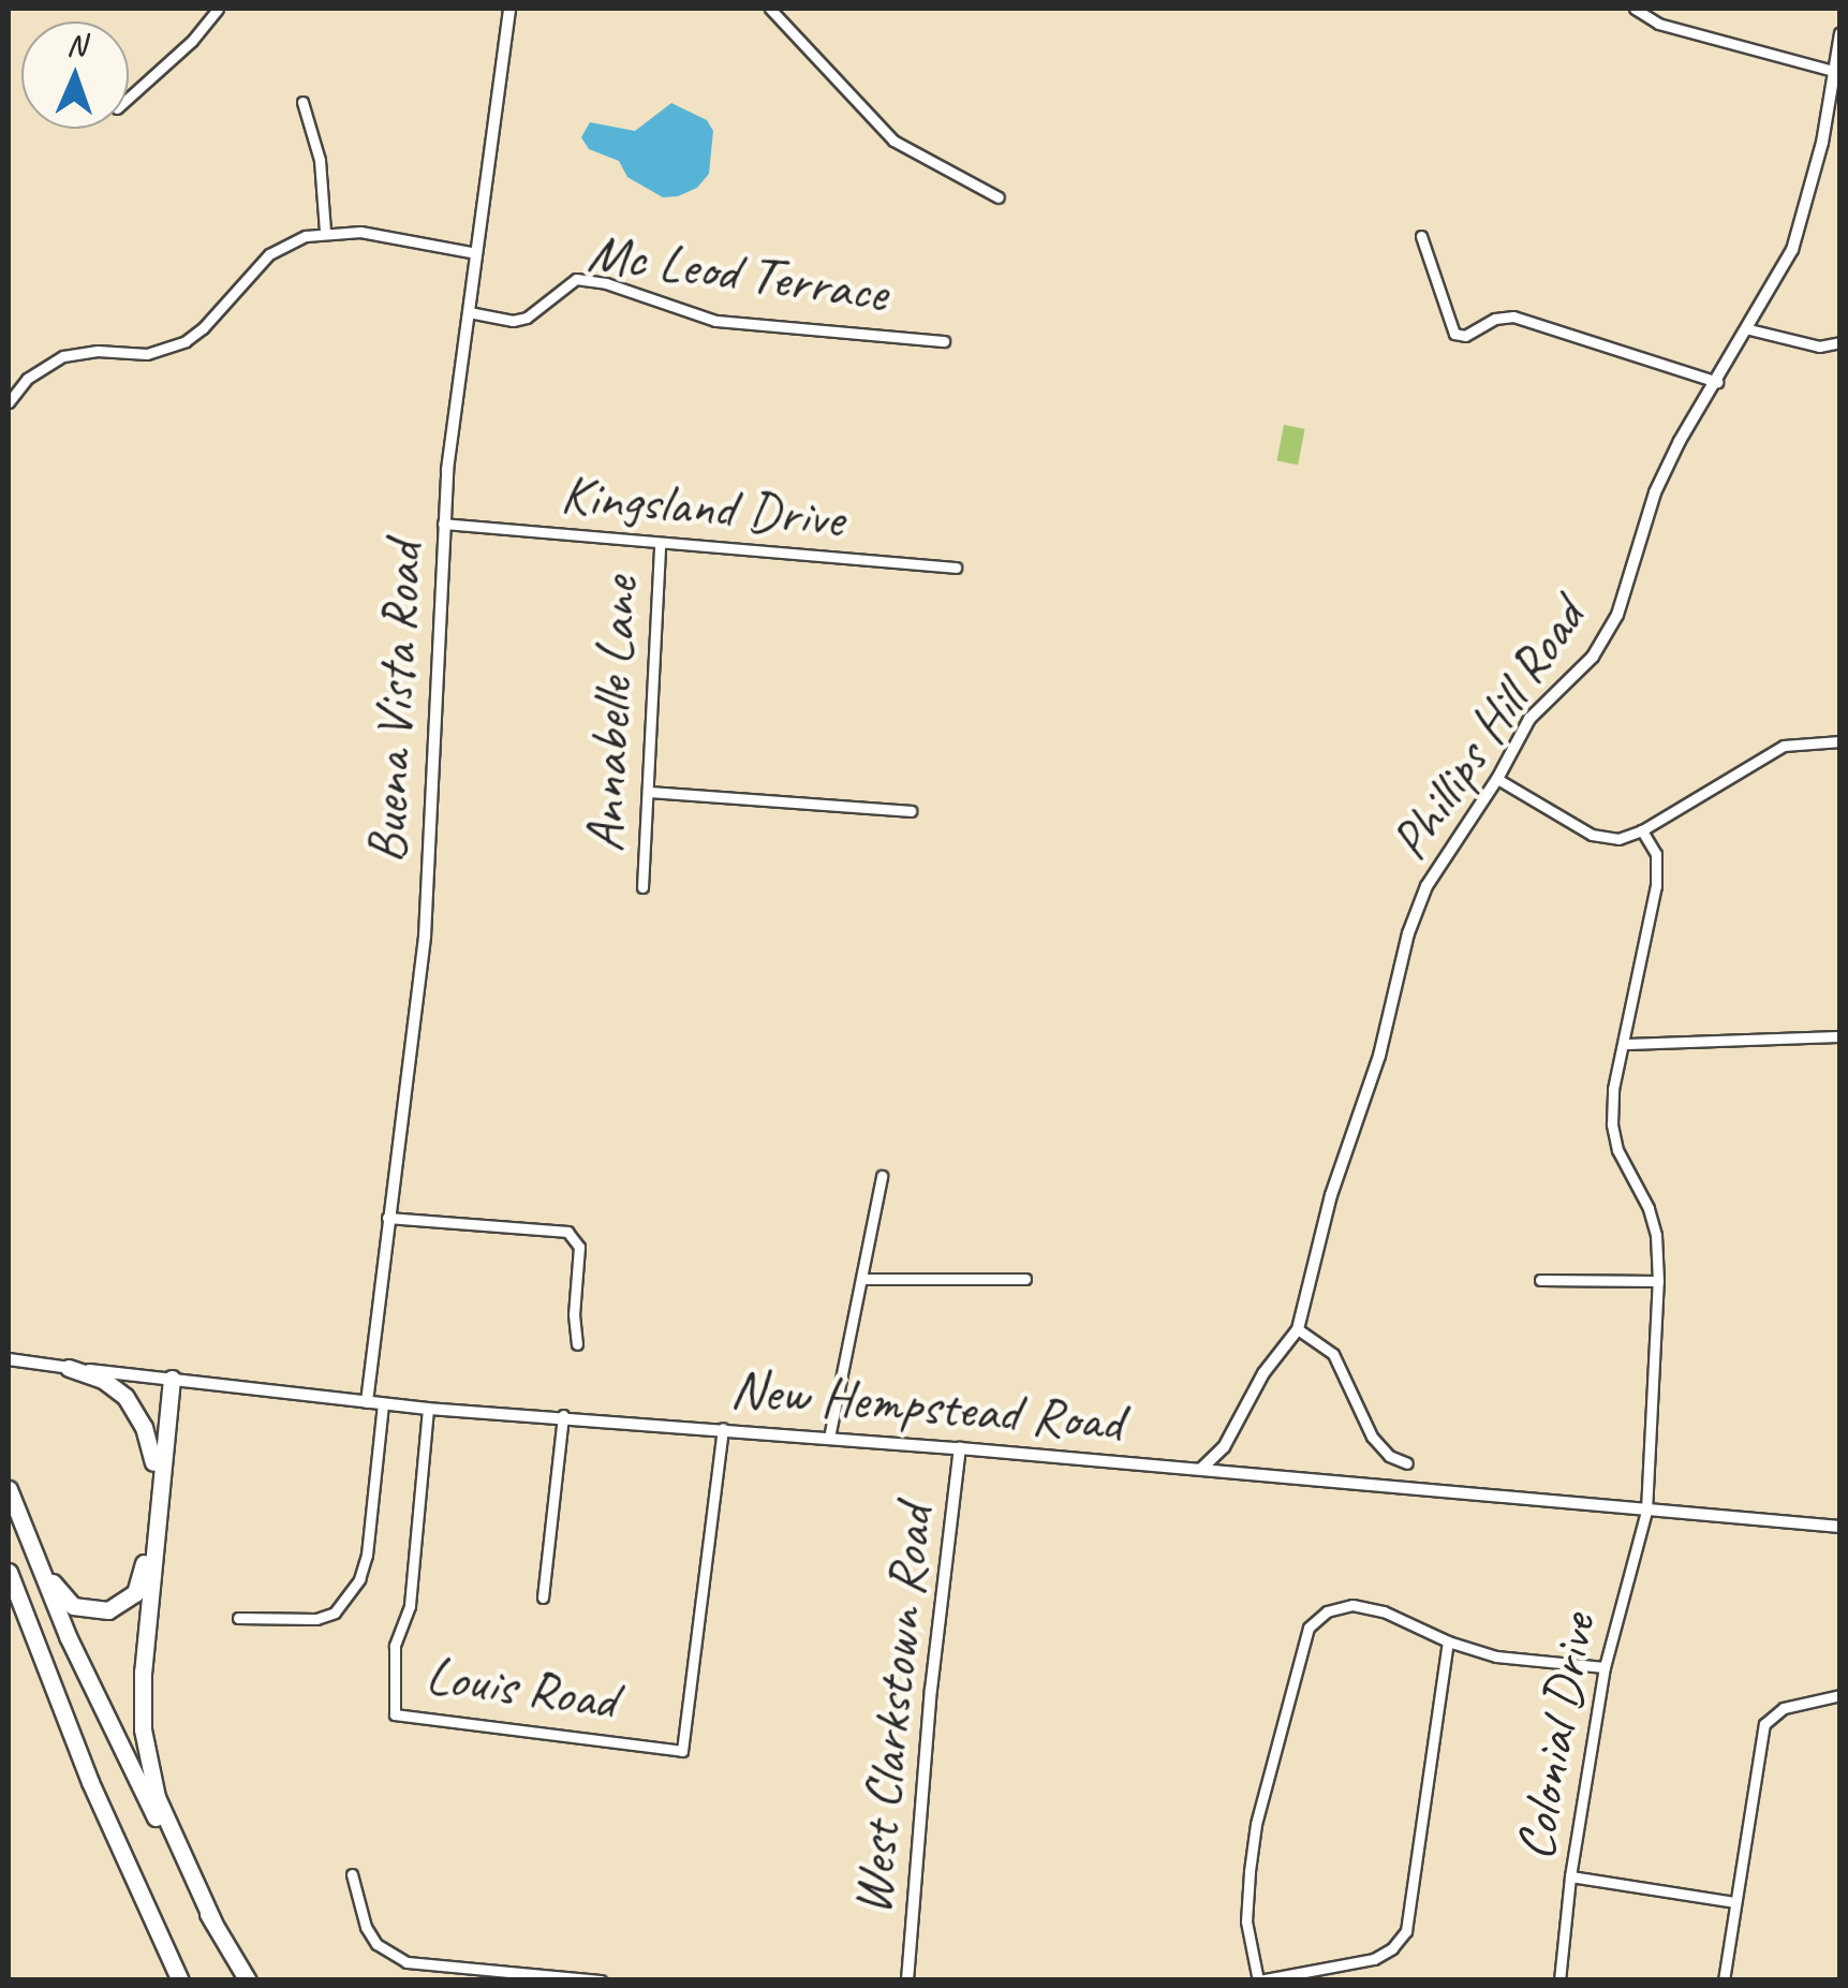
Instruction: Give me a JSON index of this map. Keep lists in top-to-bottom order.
{
  "streets": {
    "street": [
      "Mc Leod Terrace",
      "Kingsland Drive",
      "Buena Vista Road",
      "Annabelle Lane",
      "Phillips Hill Road",
      "New Hempstead Road",
      "Louis Road",
      "West Clarkstown Road",
      "Colonial Drive"
    ]
  },
  "crossings": [
    ["Mc Leod Terrace", "Buena Vista Road"],
    ["Kingsland Drive", "Buena Vista Road"],
    ["Kingsland Drive", "Annabelle Lane"],
    ["Buena Vista Road", "New Hempstead Road"],
    ["Phillips Hill Road", "New Hempstead Road"],
    ["New Hempstead Road", "Louis Road"],
    ["New Hempstead Road", "West Clarkstown Road"],
    ["New Hempstead Road", "Colonial Drive"]
  ],
  "north": "top"
}
